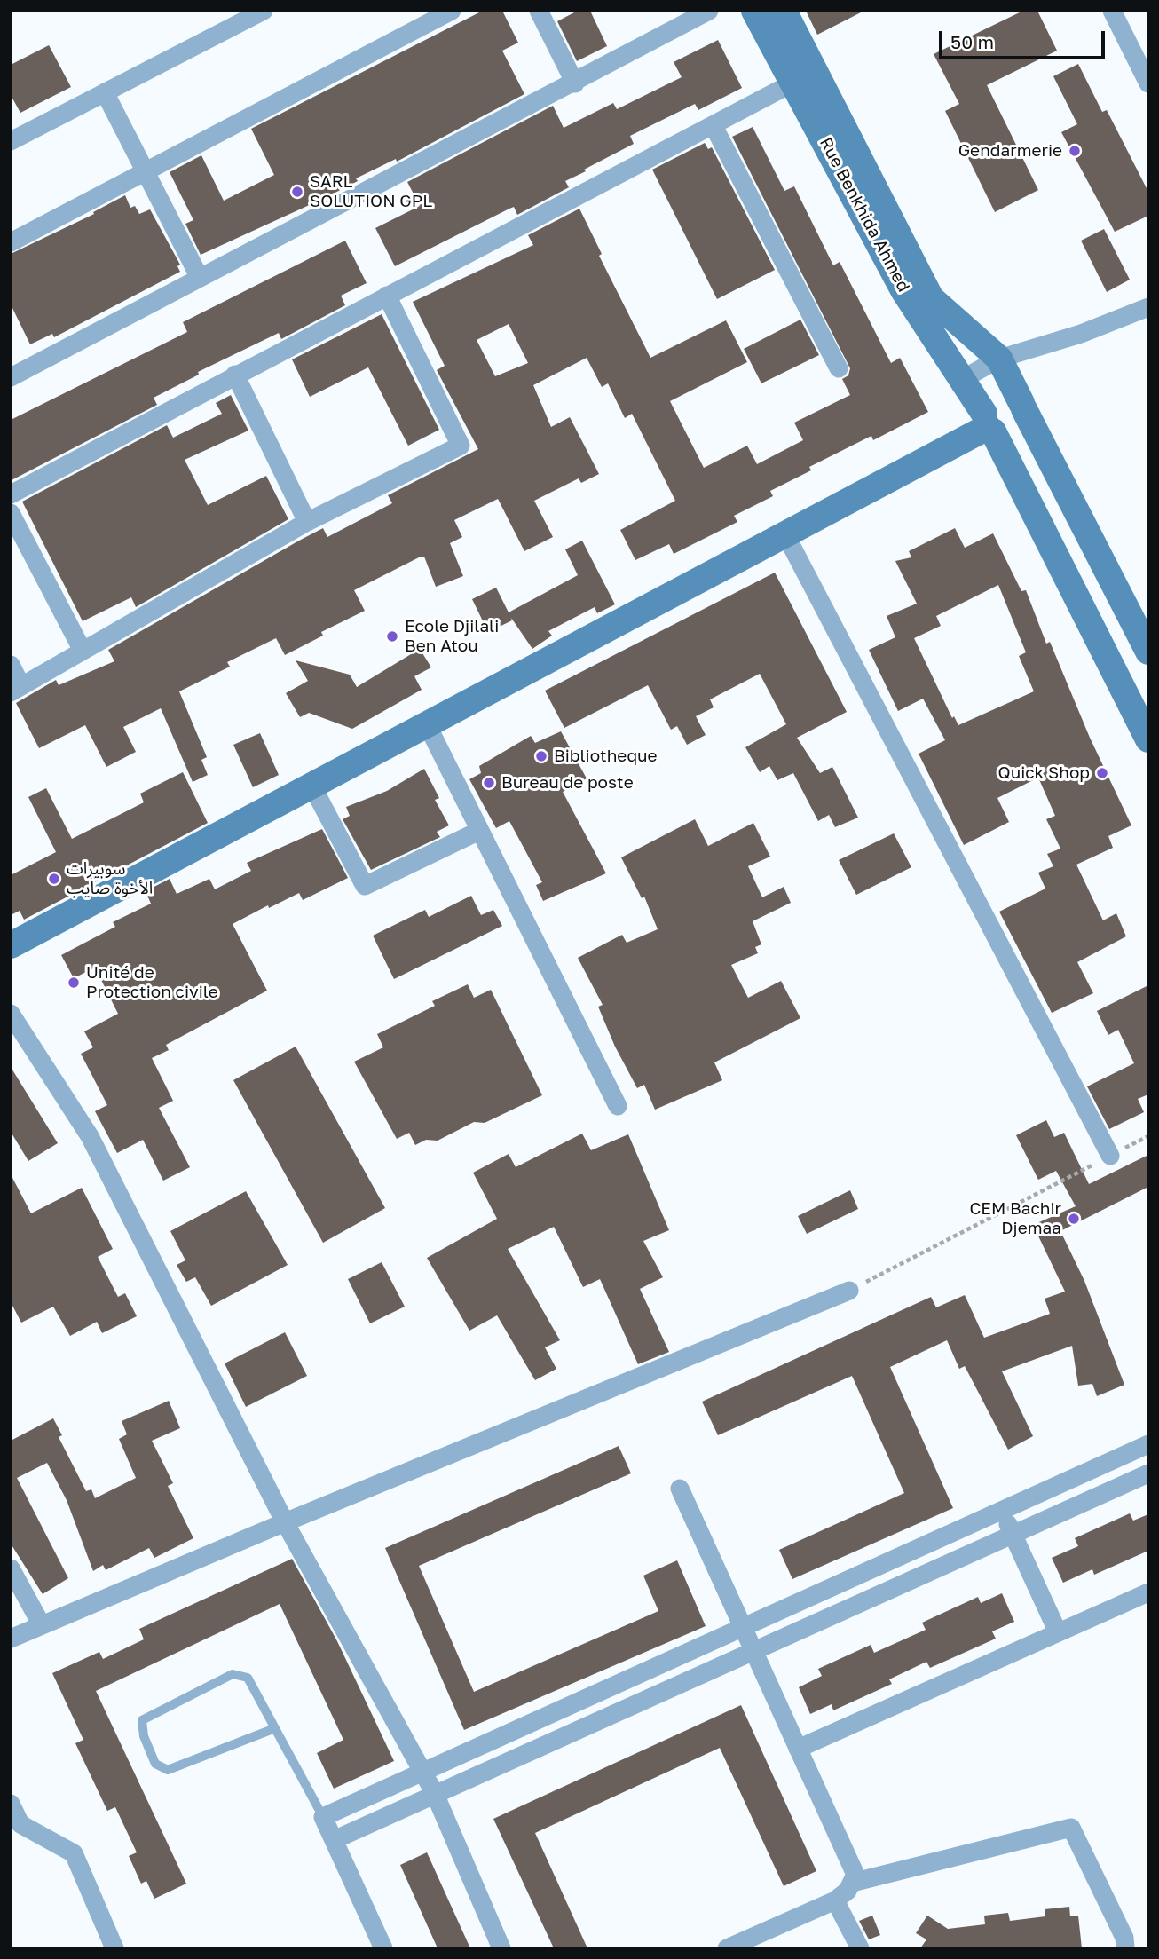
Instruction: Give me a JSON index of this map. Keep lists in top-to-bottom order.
{
  "streets": {
    "main road": ["Rue Benkhida Ahmed"]
  },
  "places": [
    "Gendarmerie",
    "SARL SOLUTION GPL",
    "Ecole Djilali Ben Atou",
    "Bibliotheque",
    "Quick Shop",
    "Bureau de poste",
    "سوبيرات الأخوة صايب",
    "Unité de Protection civile",
    "CEM Bachir Djemaa"
  ],
  "scale_bar": "50 m"
}
